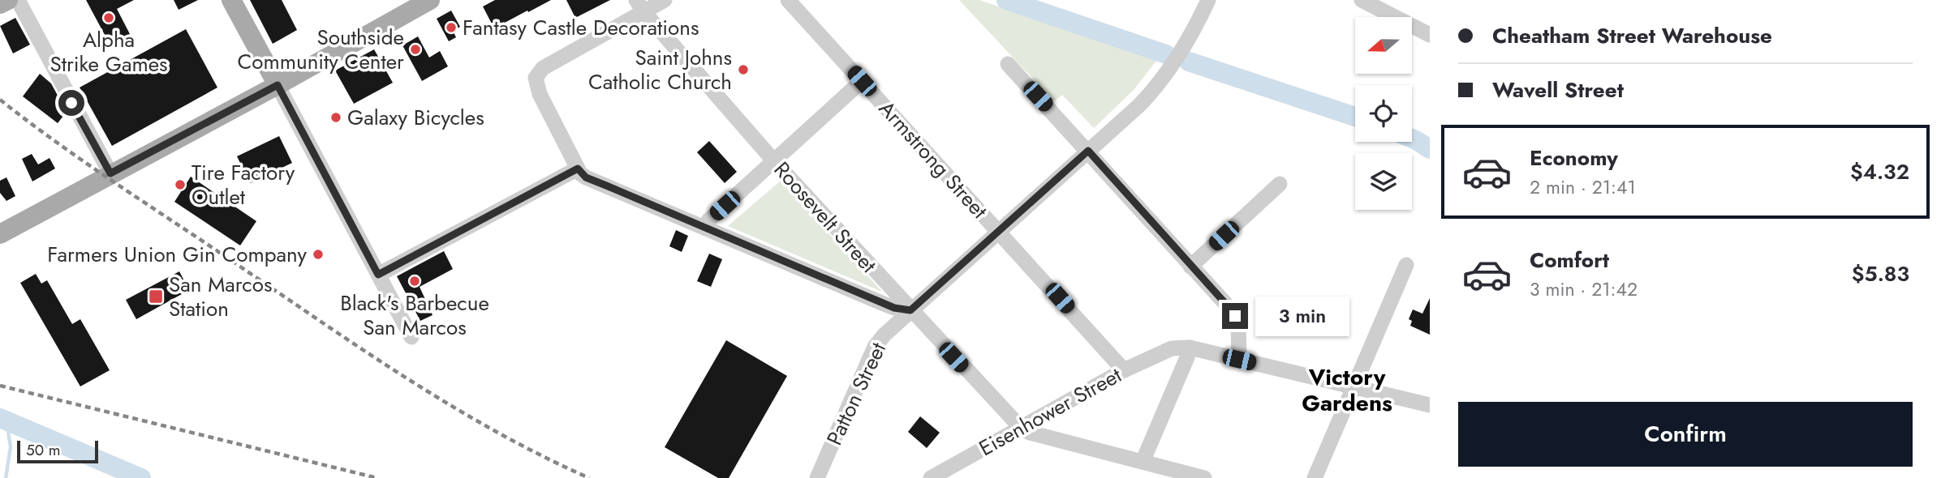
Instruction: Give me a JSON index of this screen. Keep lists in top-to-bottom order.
{
  "streets": {
    "street": [
      "Armstrong Street",
      "Roosevelt Street",
      "Patton Street",
      "Eisenhower Street"
    ]
  },
  "crossings": [
    ["Armstrong Street", "Patton Street"],
    ["Armstrong Street", "Eisenhower Street"],
    ["Roosevelt Street", "Patton Street"],
    ["Roosevelt Street", "Eisenhower Street"]
  ],
  "districts": ["Victory Gardens"],
  "places": {
    "other": [
      "Alpha Strike Games",
      "Fantasy Castle Decorations",
      "Southside Community Center",
      "Saint Johns Catholic Church",
      "Galaxy Bicycles",
      "Tire Factory Outlet",
      "Farmers Union Gin Company",
      "Black's Barbecue San Marcos"
    ],
    "transit": ["San Marcos Station"]
  },
  "scale_bar": "50 m",
  "north": "left",
  "page": {
    "banner": ["Cheatham Street Warehouse", "Wavell Street"],
    "list": [
      {
        "name": "Economy",
        "note": "2 min · 21:41",
        "value": "$4.32"
      },
      {
        "name": "Comfort",
        "note": "3 min · 21:42",
        "value": "$5.83"
      }
    ],
    "bubble": "3 min",
    "buttons": "Confirm",
    "scale": "50 m"
  }
}
